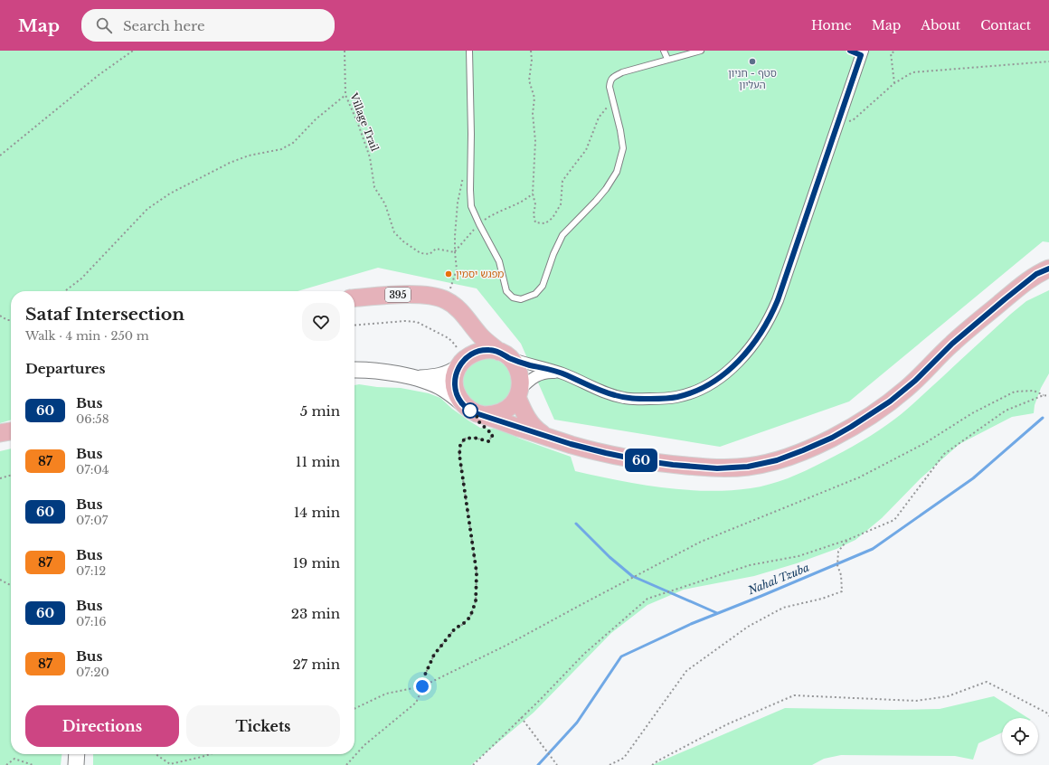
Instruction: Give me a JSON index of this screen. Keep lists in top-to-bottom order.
{
  "streets": {
    "main road": ["395"],
    "path": ["Village Trail"]
  },
  "water": ["Nahal Tzuba"],
  "places": ["סטף - חניון העליון", "מפגש יסמין"],
  "lines": ["bus line 60"],
  "page": {
    "header": "Map",
    "search": "Search here",
    "nav": [
      "Home",
      "Map",
      "About",
      "Contact"
    ],
    "on_map": "60",
    "heading": [
      ["Sataf Intersection", "Walk · 4 min · 250 m"],
      "Departures"
    ],
    "list": [
      {
        "mark": "60",
        "name": "Bus",
        "note": "06:58",
        "value": "5 min"
      },
      {
        "mark": "87",
        "name": "Bus",
        "note": "07:04",
        "value": "11 min"
      },
      {
        "mark": "60",
        "name": "Bus",
        "note": "07:07",
        "value": "14 min"
      },
      {
        "mark": "87",
        "name": "Bus",
        "note": "07:12",
        "value": "19 min"
      },
      {
        "mark": "60",
        "name": "Bus",
        "note": "07:16",
        "value": "23 min"
      },
      {
        "mark": "87",
        "name": "Bus",
        "note": "07:20",
        "value": "27 min"
      }
    ],
    "buttons": ["Directions", "Tickets"]
  }
}
